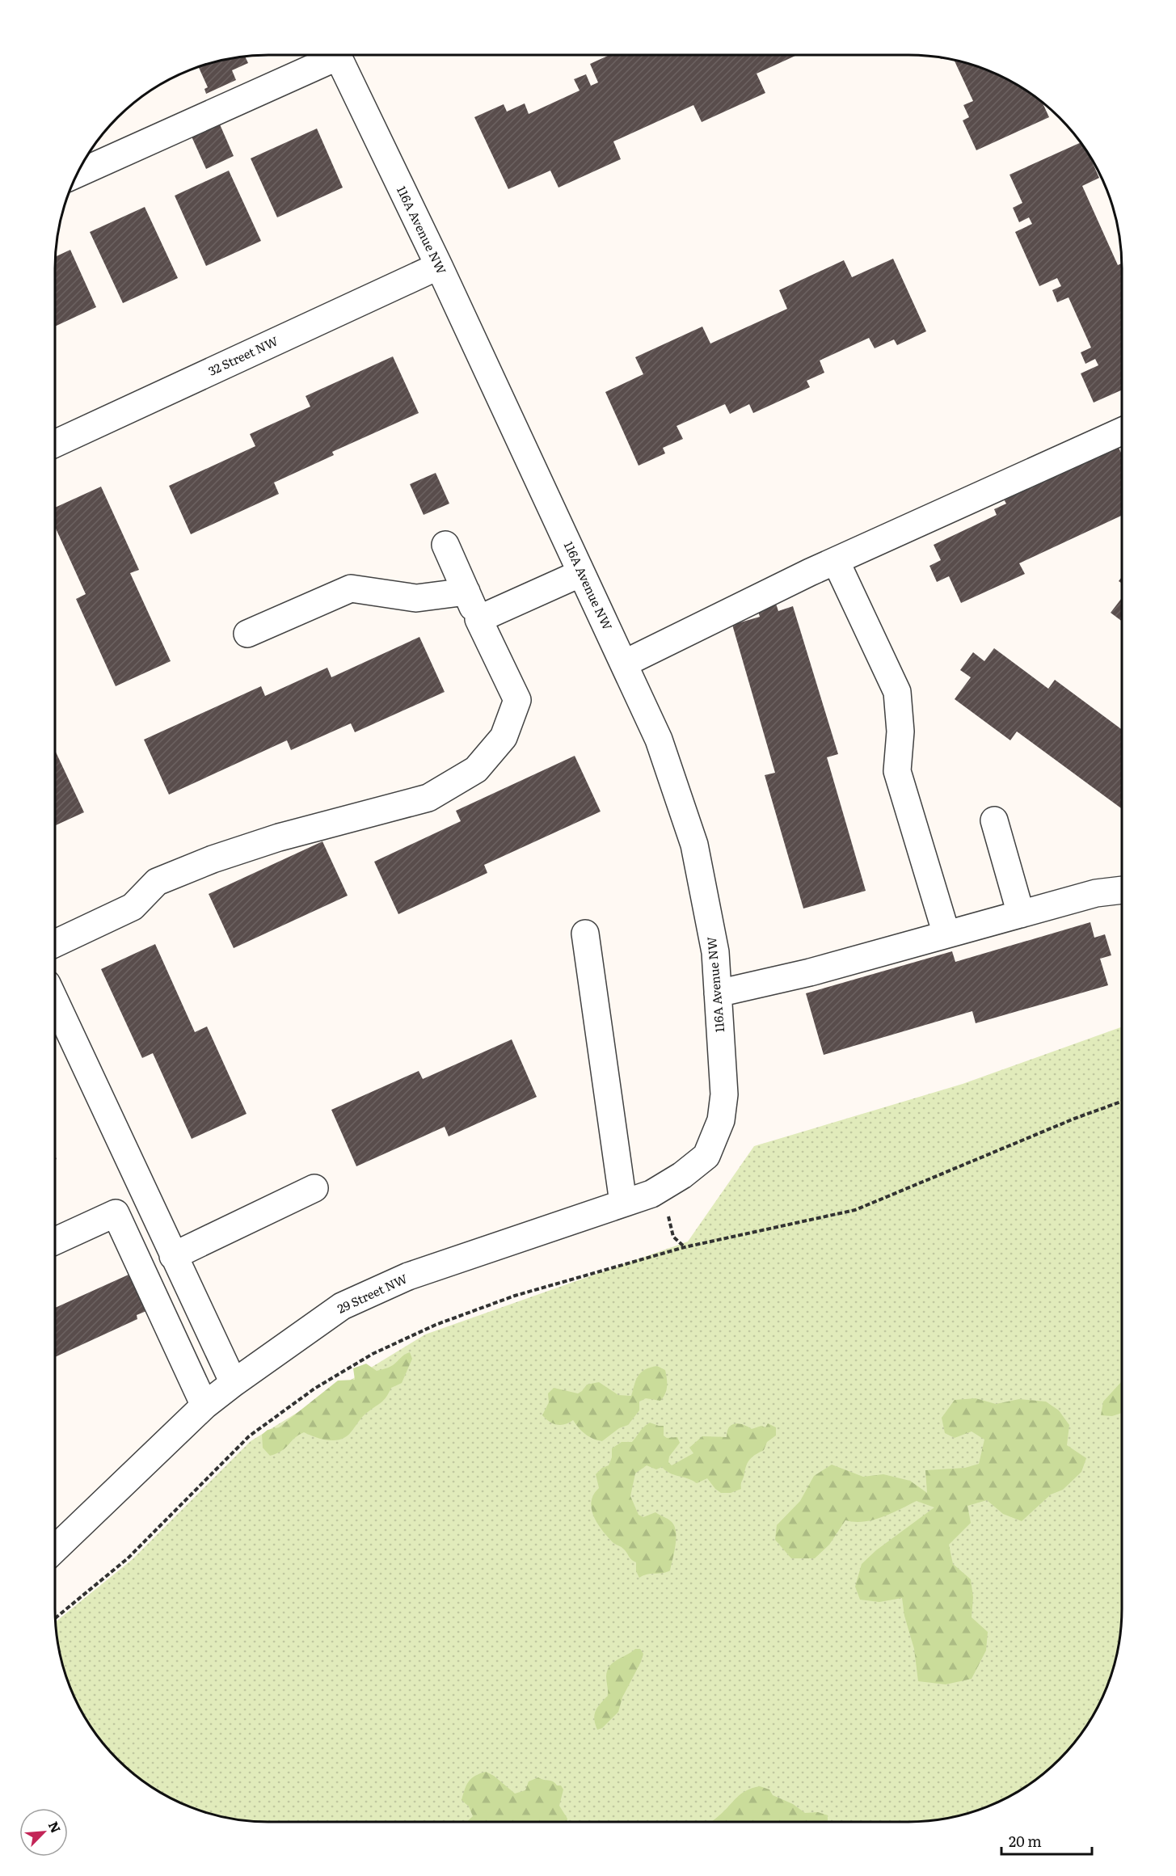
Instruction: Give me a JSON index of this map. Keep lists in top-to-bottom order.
{
  "streets": {
    "street": ["116A Avenue NW", "32 Street NW", "29 Street NW"]
  },
  "crossings": [
    ["116A Avenue NW", "32 Street NW"],
    ["116A Avenue NW", "29 Street NW"]
  ],
  "scale_bar": "20 m",
  "north": "top right"
}
